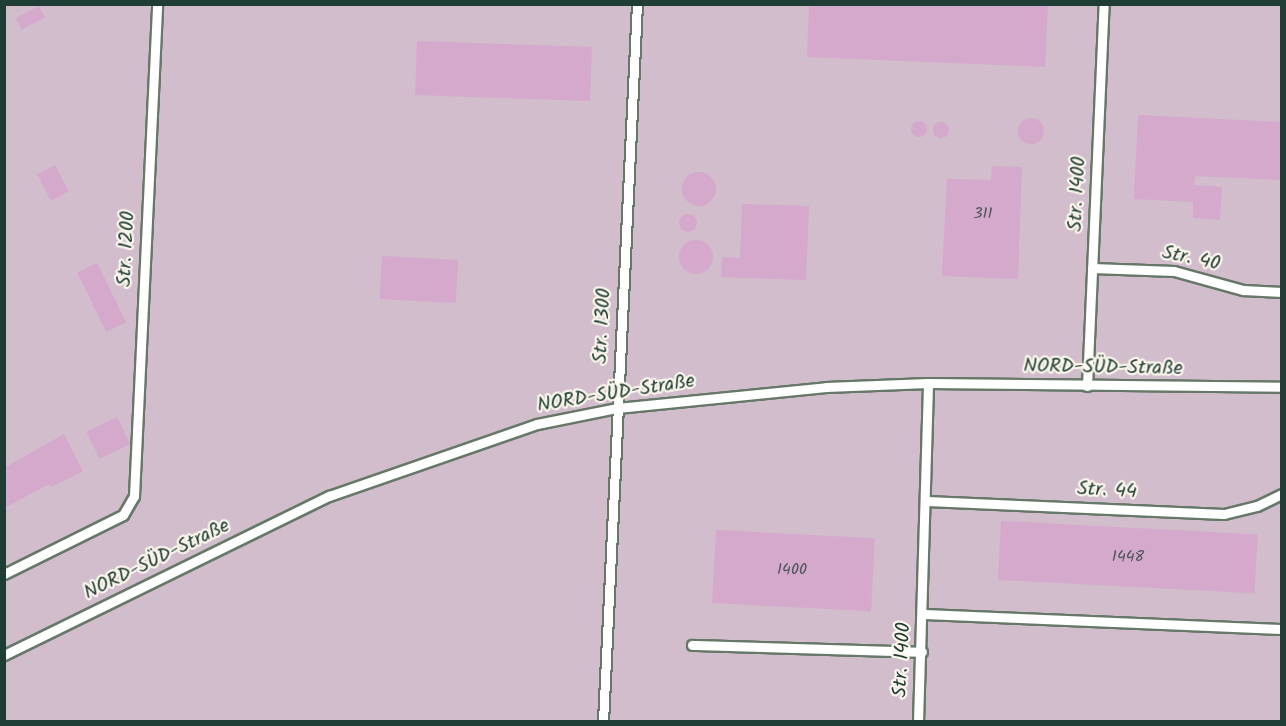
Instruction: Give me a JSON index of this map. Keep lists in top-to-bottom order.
{
  "streets": {
    "lane": [
      "Str. 1400",
      "Str. 1200",
      "Str. 40",
      "Str. 1300",
      "NORD-SÜD-Straße",
      "Str. 44"
    ]
  },
  "crossings": [
    ["Str. 1400", "Str. 40"],
    ["Str. 1400", "NORD-SÜD-Straße"],
    ["Str. 1400", "Str. 44"],
    ["Str. 1300", "NORD-SÜD-Straße"]
  ],
  "house_numbers": ["311", "1448", "1400"]
}
